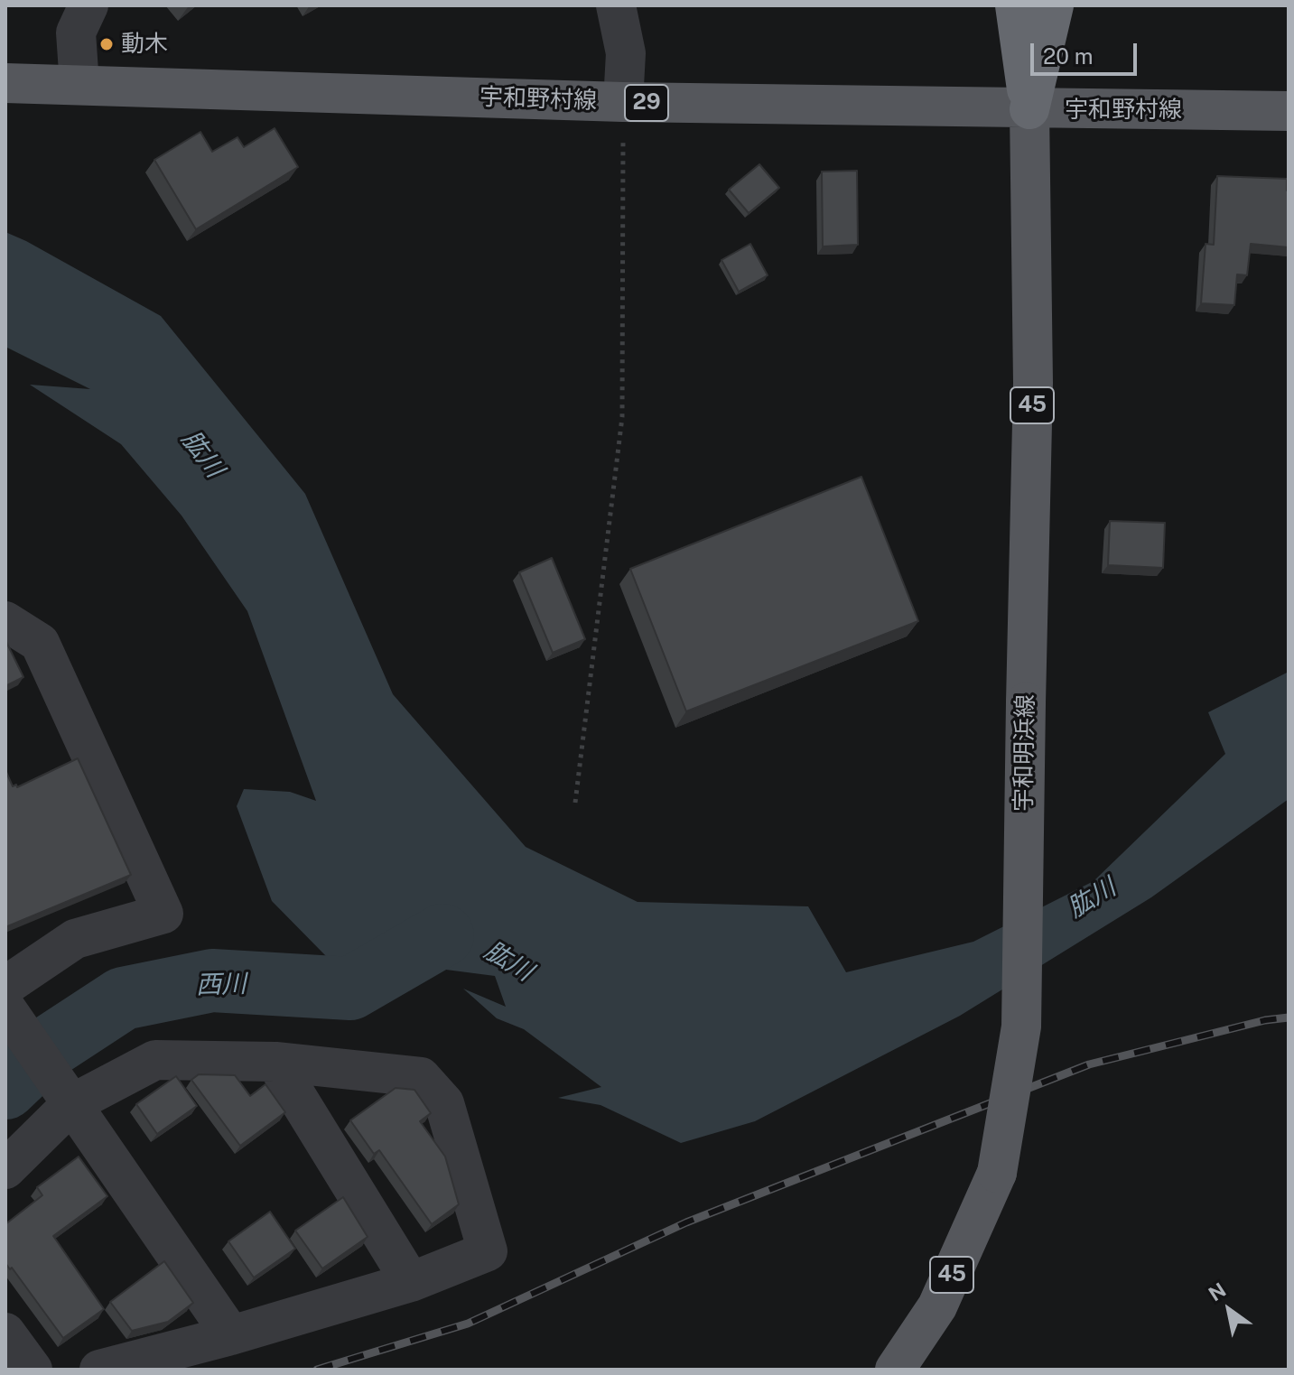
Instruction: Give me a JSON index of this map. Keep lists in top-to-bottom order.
{
  "streets": {
    "main road": [
      "宇和野村線",
      "29",
      "45",
      "宇和明浜線"
    ]
  },
  "crossings": [
    ["宇和野村線", "宇和明浜線"]
  ],
  "water": ["肱川", "西川"],
  "places": ["動木"],
  "scale_bar": "20 m",
  "north": "top left"
}
